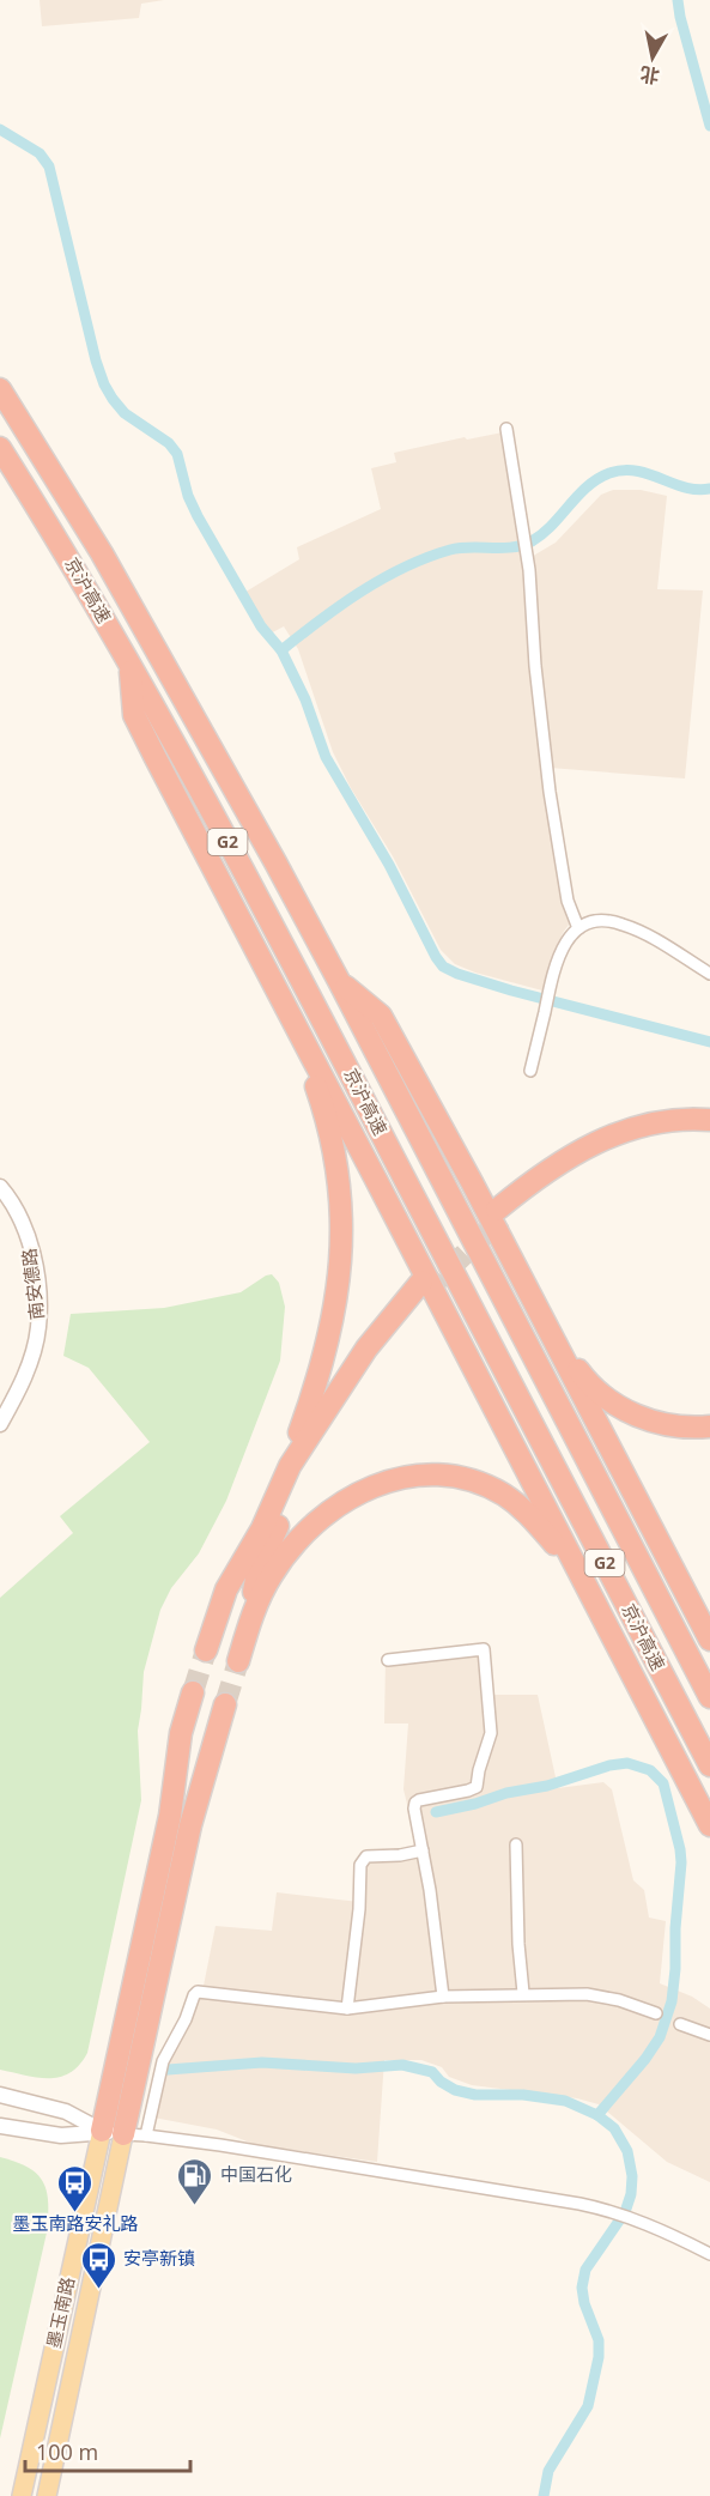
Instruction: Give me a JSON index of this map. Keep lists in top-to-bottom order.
{
  "streets": {
    "highway": ["京沪高速", "G2"],
    "main road": ["墨玉南路"],
    "street": ["南安德路"]
  },
  "places": {
    "fuel station": ["中国石化"],
    "bus stop": ["墨玉南路安礼路", "安亭新镇"]
  },
  "scale_bar": "100 m",
  "north": "bottom"
}
